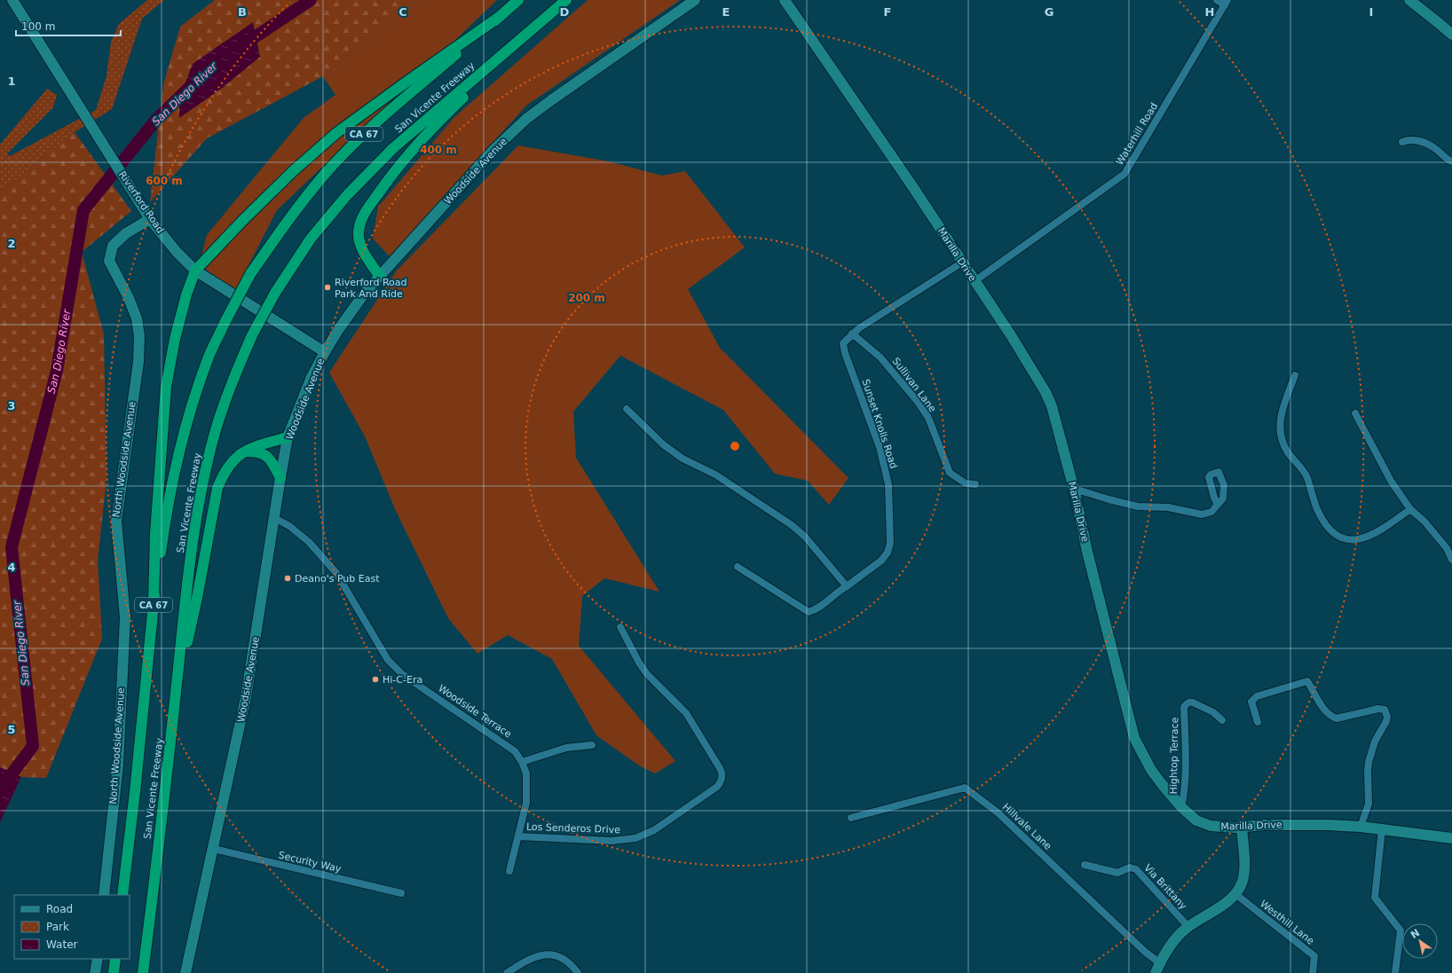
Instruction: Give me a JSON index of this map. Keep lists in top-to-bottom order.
{
  "streets": {
    "highway": ["San Vicente Freeway", "CA 67"],
    "street": [
      "Waterhill Road",
      "Woodside Avenue",
      "Riverford Road",
      "Marilla Drive",
      "Sullivan Lane",
      "Sunset Knolls Road",
      "North Woodside Avenue",
      "Woodside Terrace",
      "Hightop Terrace",
      "Hillvale Lane",
      "Los Senderos Drive",
      "Security Way",
      "Via Brittany",
      "Westhill Lane"
    ]
  },
  "crossings": [
    ["Waterhill Road", "Marilla Drive"],
    ["Woodside Avenue", "Riverford Road"],
    ["Woodside Avenue", "Woodside Terrace"],
    ["Woodside Avenue", "Security Way"],
    ["Riverford Road", "North Woodside Avenue"],
    ["Marilla Drive", "Sunset Knolls Road"],
    ["Marilla Drive", "Hightop Terrace"],
    ["Sullivan Lane", "Sunset Knolls Road"],
    ["Woodside Terrace", "Los Senderos Drive"]
  ],
  "water": ["San Diego River"],
  "places": ["Riverford Road Park And Ride", "Deano's Pub East", "Hi-C-Era"],
  "legend": ["Road", "Park", "Water"],
  "scale_bar": "100 m",
  "north": "top left",
  "grid": {
    "columns": [
      "B",
      "C",
      "D",
      "E",
      "F",
      "G",
      "H",
      "I"
    ],
    "rows": [
      "1",
      "2",
      "3",
      "4",
      "5"
    ]
  },
  "rings": ["400 m", "600 m", "200 m"]
}
